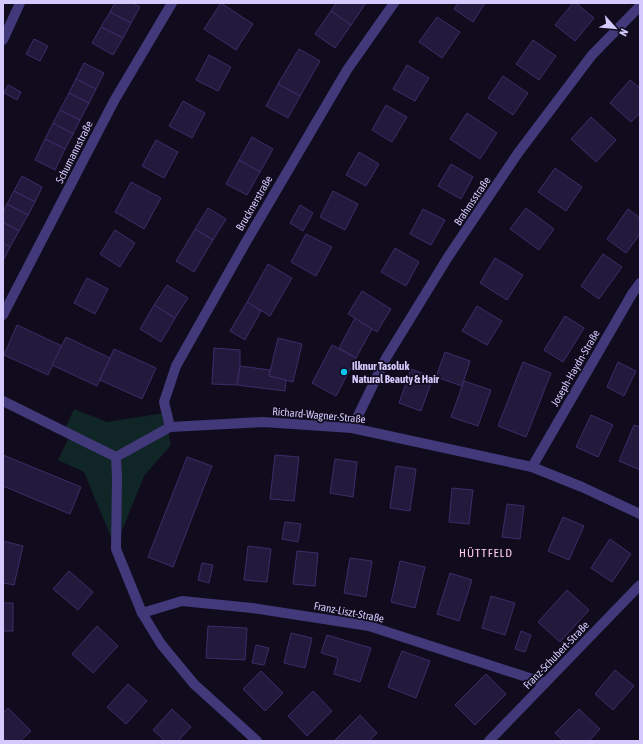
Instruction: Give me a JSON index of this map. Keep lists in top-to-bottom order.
{
  "streets": {
    "street": [
      "Schumannstraße",
      "Brahmsstraße",
      "Brucknerstraße",
      "Joseph-Haydn-Straße",
      "Richard-Wagner-Straße",
      "Franz-Liszt-Straße",
      "Franz-Schubert-Straße"
    ]
  },
  "crossings": [
    ["Brahmsstraße", "Richard-Wagner-Straße"],
    ["Brucknerstraße", "Richard-Wagner-Straße"],
    ["Joseph-Haydn-Straße", "Richard-Wagner-Straße"],
    ["Franz-Liszt-Straße", "Franz-Schubert-Straße"]
  ],
  "districts": ["HÜTTFELD"],
  "places": ["Ilknur Tasoluk Natural Beauty & Hair"],
  "north": "bottom right"
}
